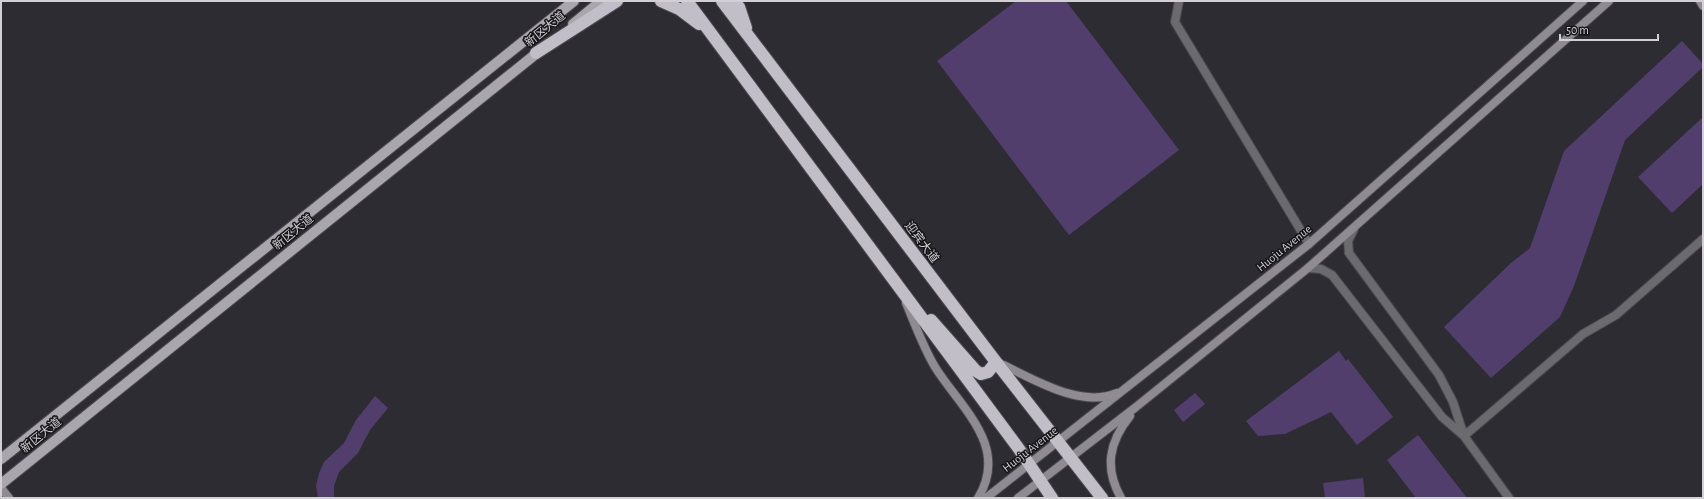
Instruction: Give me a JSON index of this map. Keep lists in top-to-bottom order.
{
  "streets": {
    "highway": ["迎宾大道"],
    "main road": ["新区大道", "Huoju Avenue"]
  },
  "crossings": [
    ["迎宾大道", "Huoju Avenue"]
  ],
  "scale_bar": "50 m"
}
